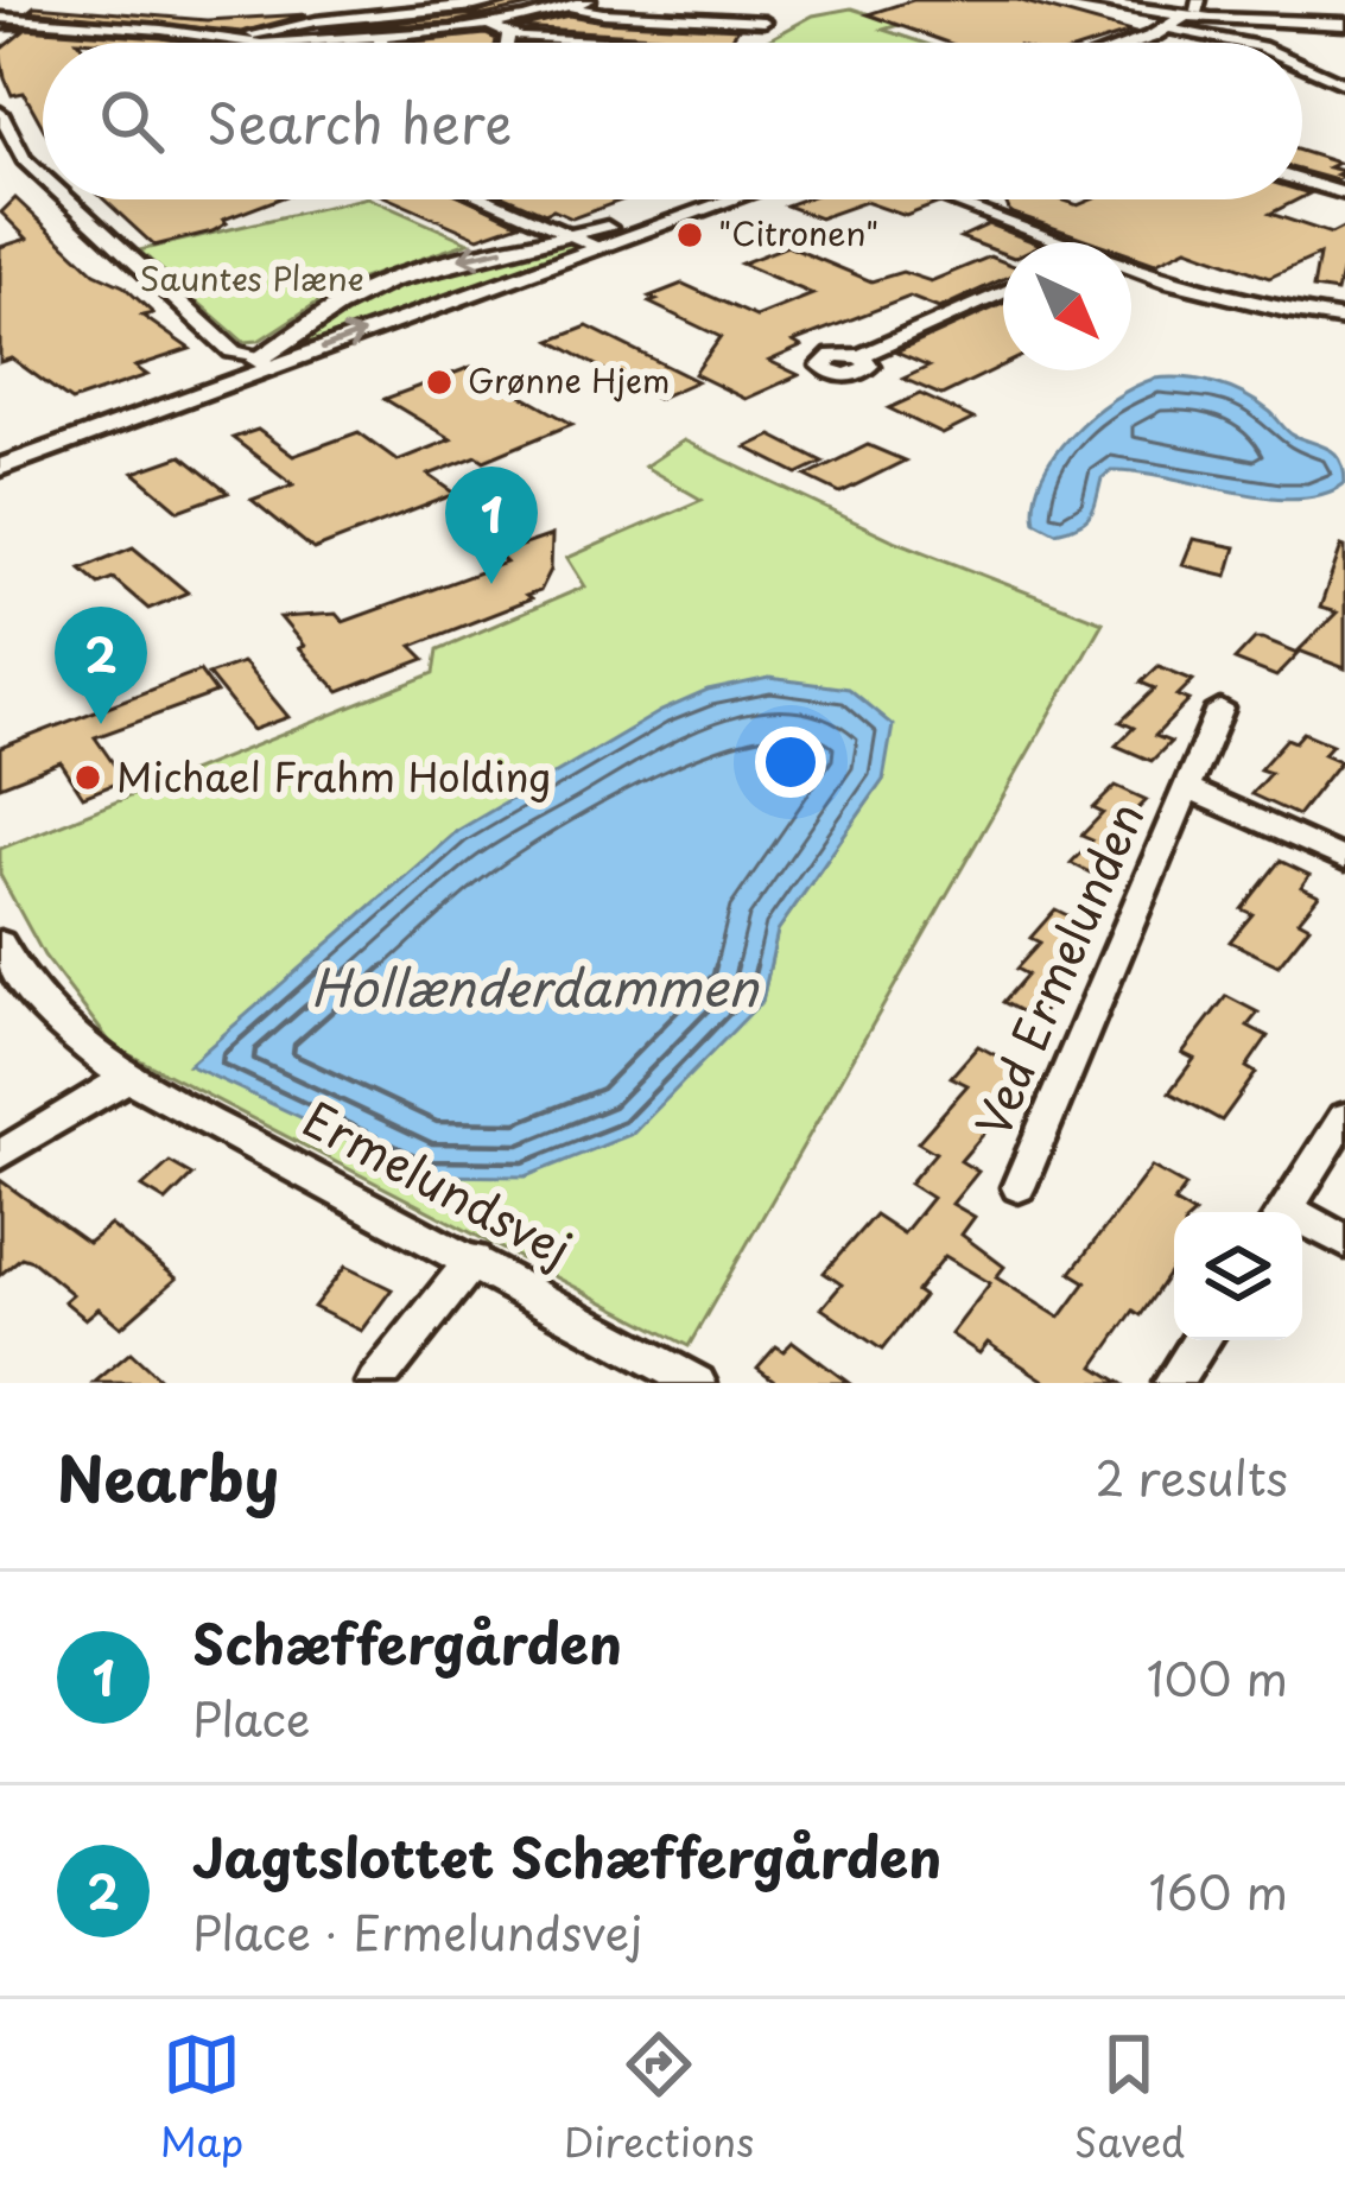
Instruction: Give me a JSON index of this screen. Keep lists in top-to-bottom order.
{
  "streets": {
    "street": ["Ved Ermelunden", "Ermelundsvej"]
  },
  "water": ["Hollænderdammen"],
  "parks": ["Sauntes Plæne"],
  "places": ["\"Citronen\"", "Grønne Hjem", "Michael Frahm Holding"],
  "north": "bottom right",
  "page": {
    "search": "Search here",
    "pins": ["1", "2"],
    "heading": ["Nearby", "2 results"],
    "list": [
      {
        "mark": "1",
        "name": "Schæffergården",
        "note": "Place",
        "value": "100 m"
      },
      {
        "mark": "2",
        "name": "Jagtslottet Schæffergården",
        "note": "Place · Ermelundsvej",
        "value": "160 m"
      }
    ],
    "nav": ["Map", "Directions", "Saved"]
  }
}
